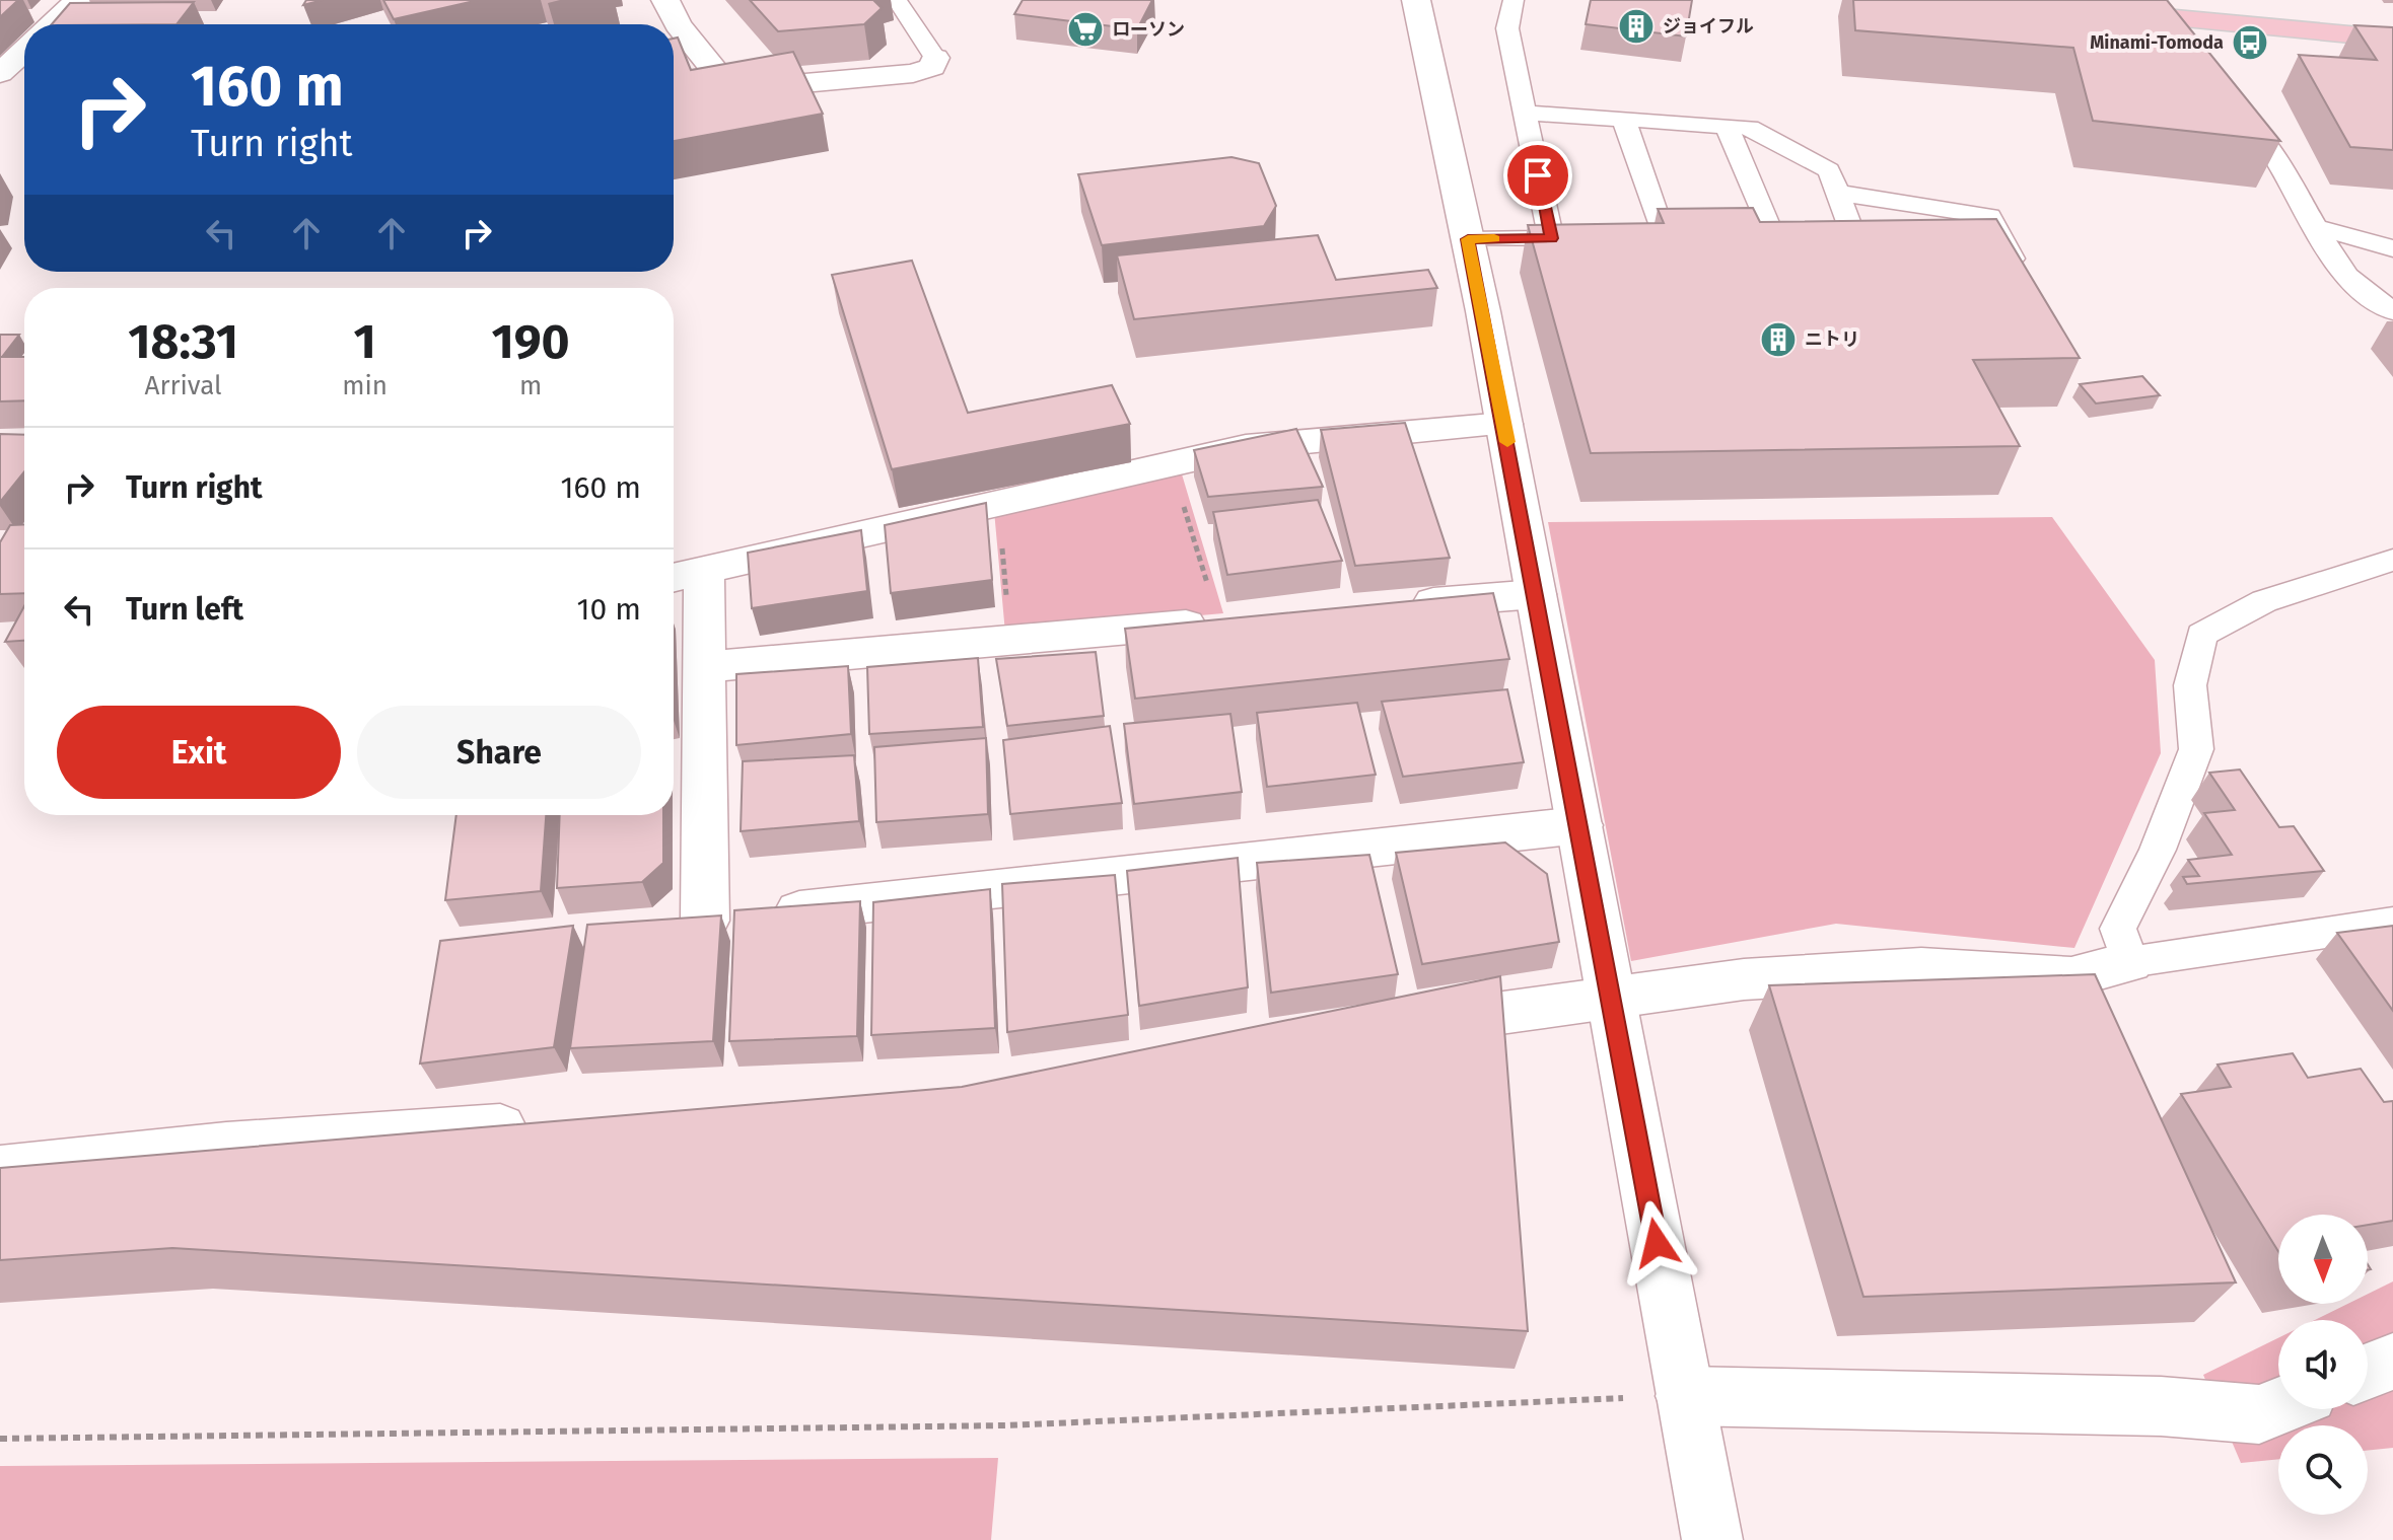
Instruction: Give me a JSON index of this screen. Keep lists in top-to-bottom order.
{
  "places": {
    "building": ["ジョイフル", "ニトリ"],
    "supermarket": ["ローソン"],
    "bus stop": ["Minami-Tomoda"]
  },
  "north": "bottom",
  "page": {
    "turn": ["160 m", "Turn right"],
    "eta": [
      "18:31",
      "Arrival",
      "1",
      "min",
      "190",
      "m"
    ],
    "list": [
      {
        "name": "Turn right",
        "value": "160 m"
      },
      {
        "name": "Turn left",
        "value": "10 m"
      }
    ],
    "buttons": ["Exit", "Share"]
  }
}
